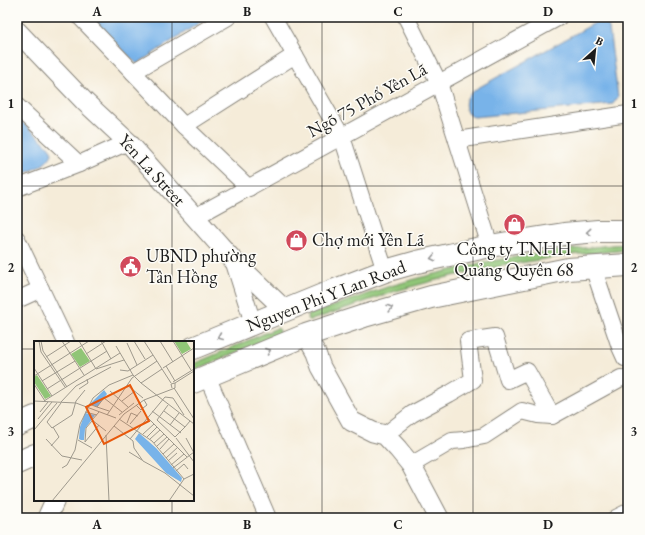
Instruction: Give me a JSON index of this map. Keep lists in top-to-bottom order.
{
  "streets": {
    "main road": ["Nguyen Phi Y Lan Road"],
    "street": ["Ngõ 75 Phố Yên Lã", "Yen La Street"]
  },
  "crossings": [
    ["Ngõ 75 Phố Yên Lã", "Yen La Street"],
    ["Yen La Street", "Nguyen Phi Y Lan Road"]
  ],
  "places": {
    "shop": ["Công ty TNHH Quảng Quyên 68", "Chợ mới Yên Lã"],
    "public building": ["UBND phường Tân Hồng"]
  },
  "north": "top right",
  "grid": {
    "columns": [
      "A",
      "B",
      "C",
      "D"
    ],
    "rows": ["1", "2", "3"]
  }
}
